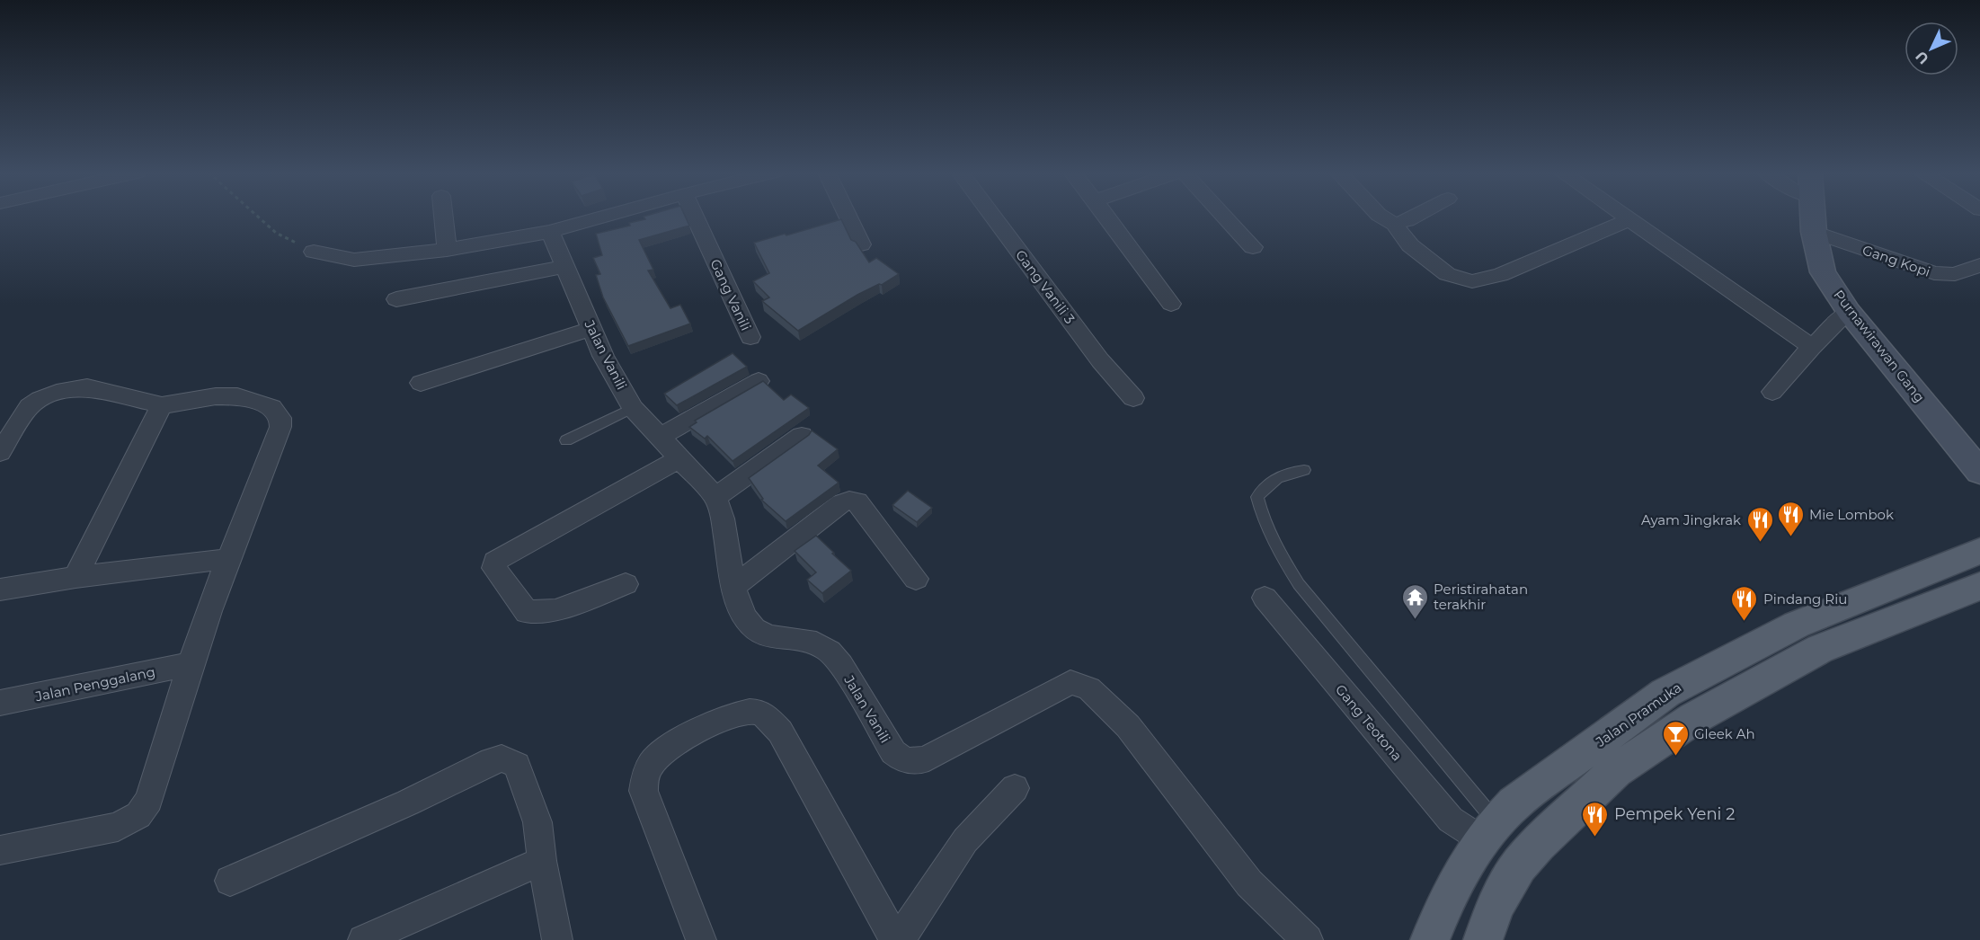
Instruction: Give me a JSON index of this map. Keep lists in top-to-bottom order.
{
  "streets": {
    "main road": ["Jalan Pramuka"],
    "street": [
      "Gang Kopi",
      "Gang Vanili 3",
      "Gang Vanili",
      "Purnawirawan Gang",
      "Jalan Vanili",
      "Jalan Penggalang",
      "Gang Teotona"
    ]
  },
  "crossings": [
    ["Gang Kopi", "Purnawirawan Gang"],
    ["Jalan Pramuka", "Gang Teotona"]
  ],
  "places": {
    "restaurant": [
      "Mie Lombok",
      "Ayam Jingkrak",
      "Pindang Riu",
      "Pempek Yeni 2"
    ],
    "temple": ["Peristirahatan terakhir"],
    "bar": ["Gleek Ah"]
  },
  "north": "bottom left"
}
